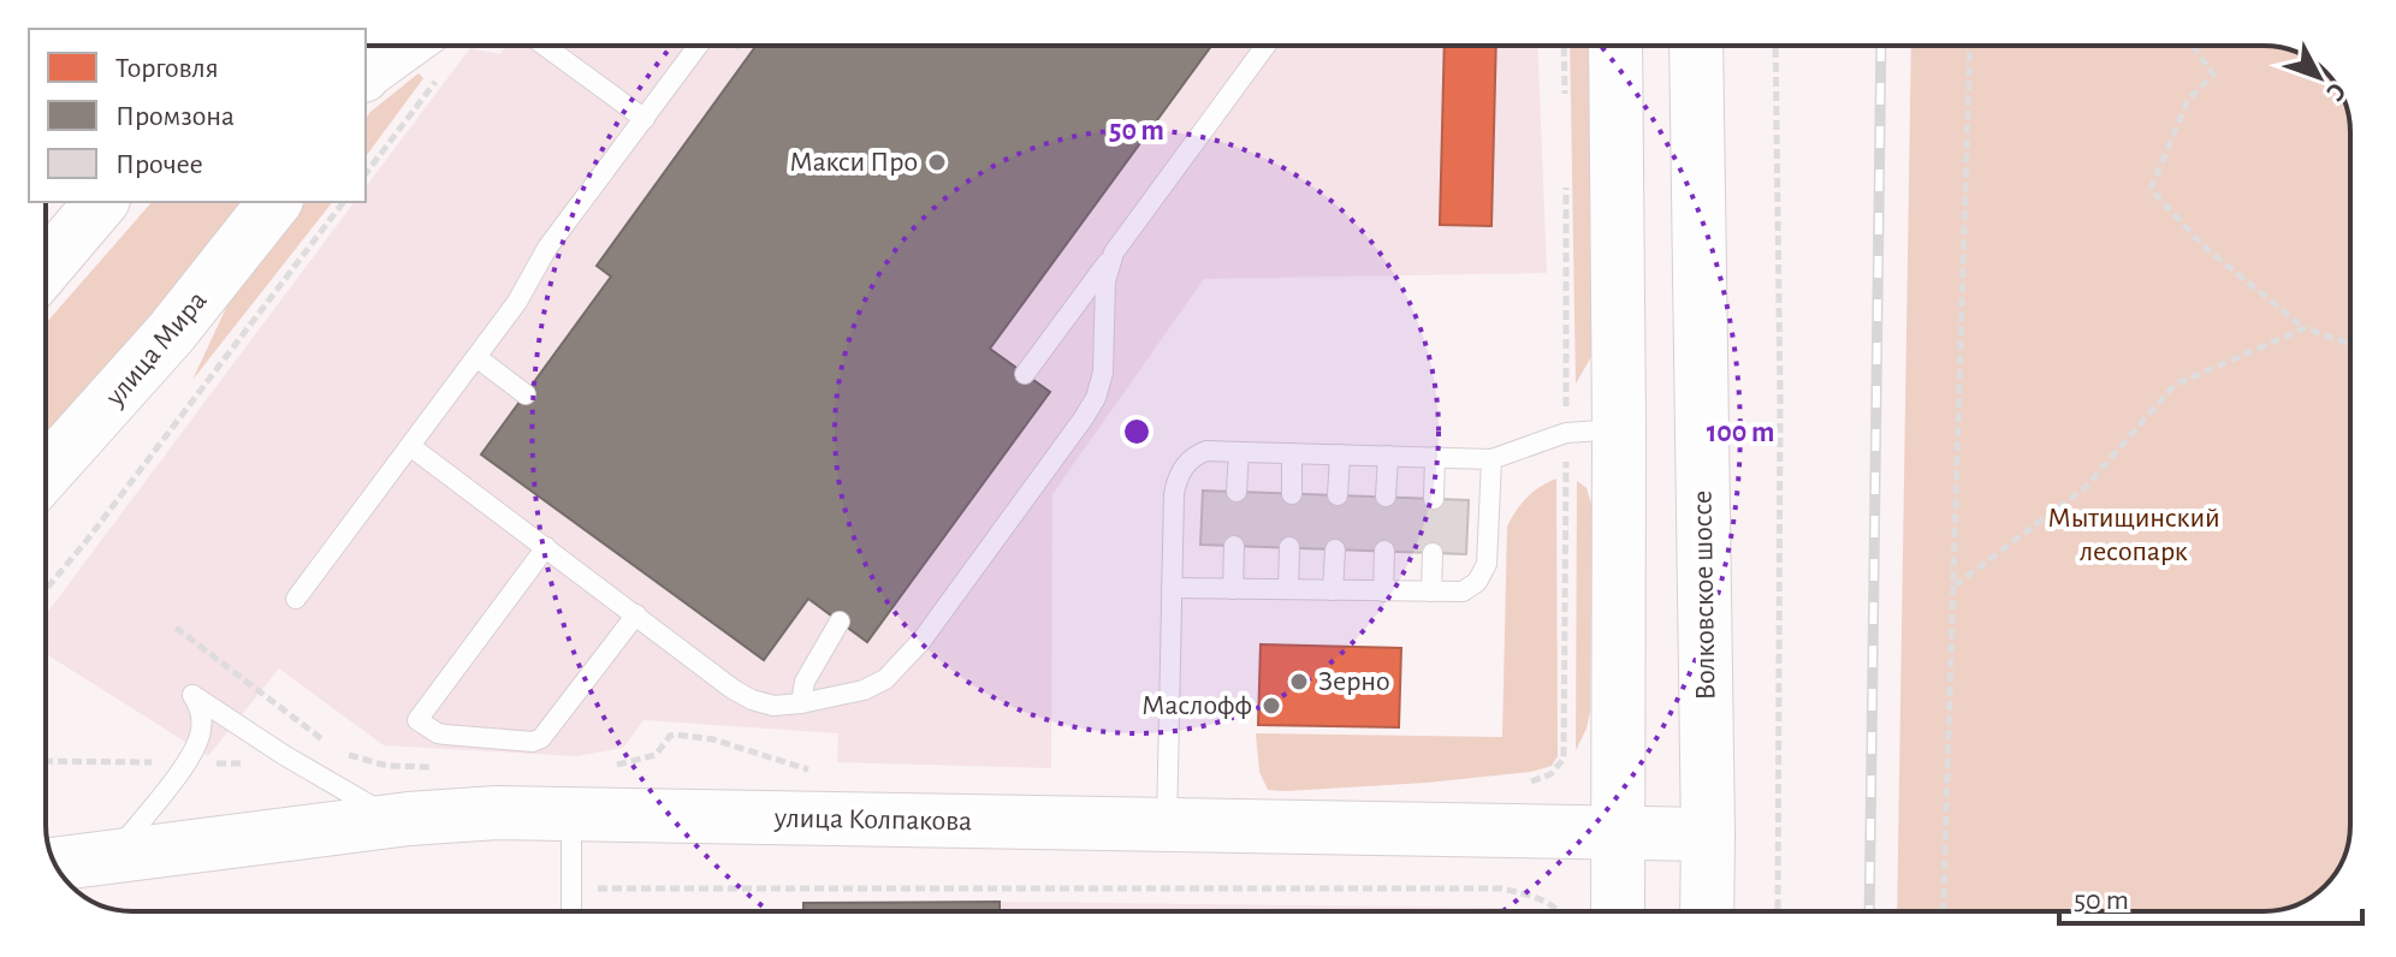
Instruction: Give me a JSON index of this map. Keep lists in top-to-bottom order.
{
  "streets": {
    "main road": ["улица Мира", "Волковское шоссе", "улица Колпакова"]
  },
  "crossings": [
    ["Волковское шоссе", "улица Колпакова"]
  ],
  "parks": ["Мытищинский лесопарк"],
  "places": ["Макси Про", "Зерно", "Маслофф"],
  "legend": ["Торговля", "Промзона", "Прочее"],
  "scale_bar": "50 m",
  "north": "bottom right",
  "rings": ["50 m", "100 m"]
}
